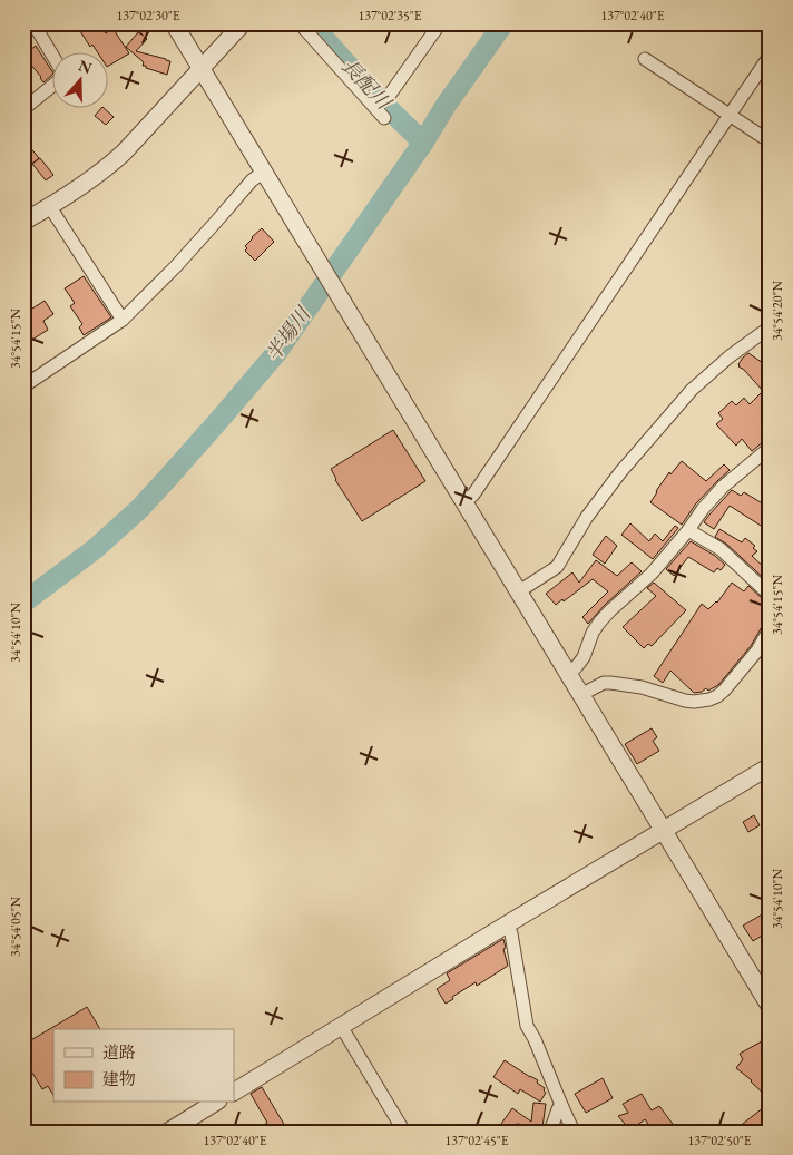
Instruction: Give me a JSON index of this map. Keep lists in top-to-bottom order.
{
  "water": ["長配川", "半場川"],
  "legend": ["道路", "建物"],
  "north": "top",
  "coordinates": [
    "137°02'30\"E",
    "137°02'35\"E",
    "137°02'40\"E",
    "34°54'20\"N",
    "34°54'15\"N",
    "34°54'10\"N",
    "34°54'05\"N",
    "137°02'45\"E",
    "137°02'50\"E"
  ]
}
